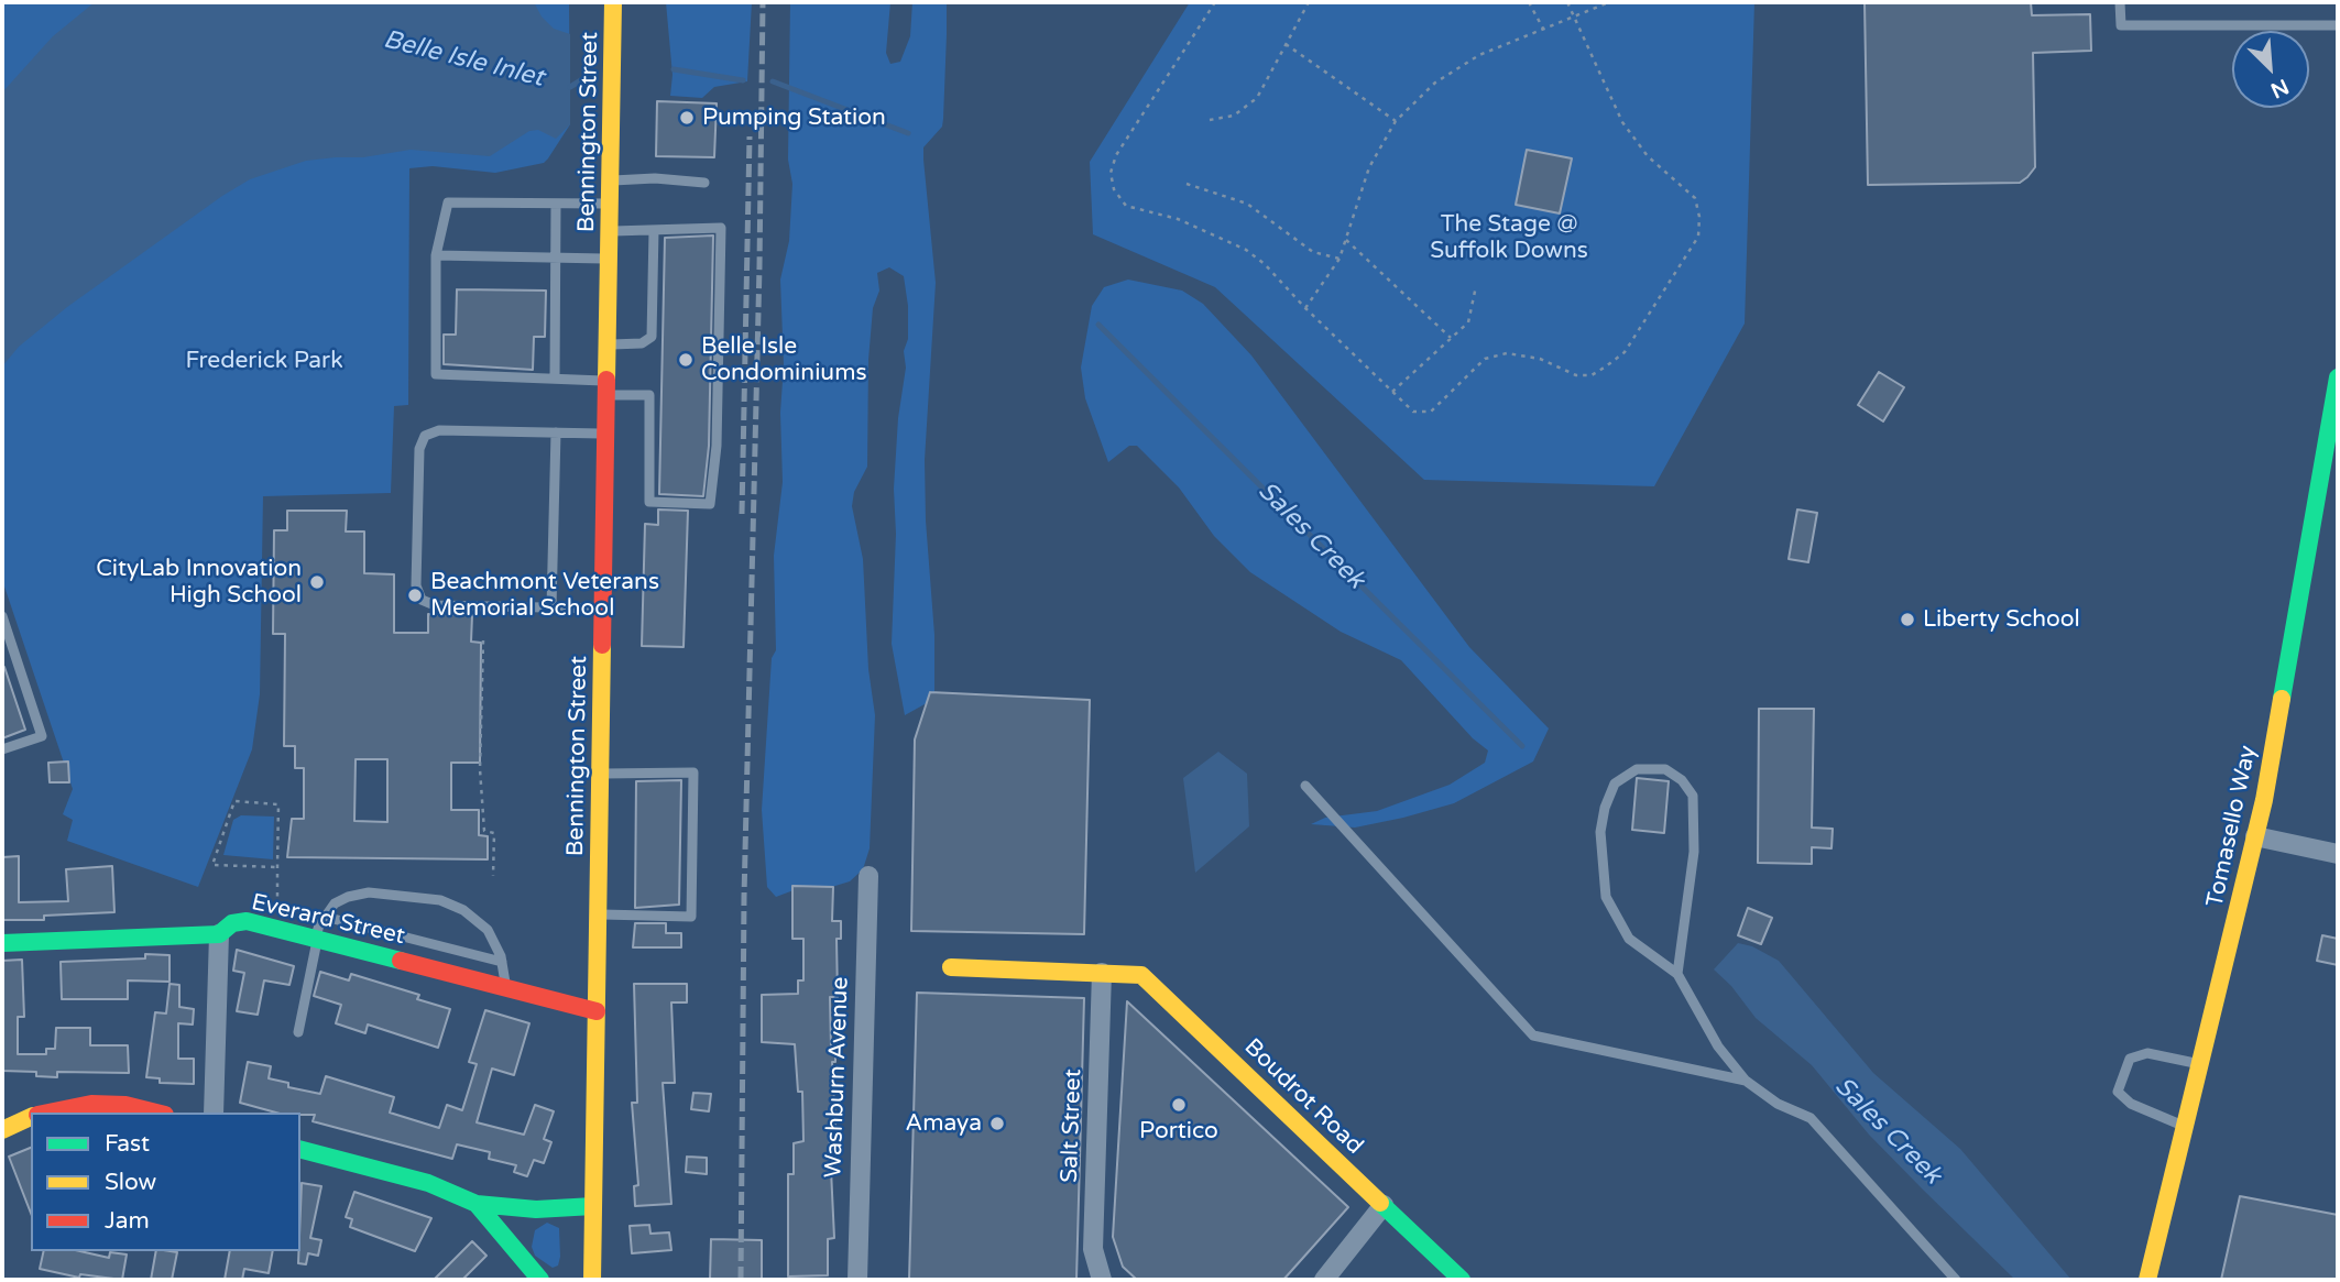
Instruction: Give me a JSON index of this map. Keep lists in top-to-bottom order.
{
  "streets": {
    "street": [
      "Bennington Street",
      "Tomasello Way",
      "Everard Street",
      "Washburn Avenue",
      "Boudrot Road",
      "Salt Street"
    ]
  },
  "crossings": [
    ["Bennington Street", "Everard Street"],
    ["Boudrot Road", "Salt Street"]
  ],
  "water": ["Belle Isle Inlet", "Sales Creek"],
  "parks": ["The Stage @ Suffolk Downs", "Frederick Park"],
  "places": [
    "Pumping Station",
    "Belle Isle Condominiums",
    "CityLab Innovation High School",
    "Beachmont Veterans Memorial School",
    "Liberty School",
    "Portico",
    "Amaya"
  ],
  "legend": ["Fast", "Slow", "Jam"],
  "north": "bottom right"
}
